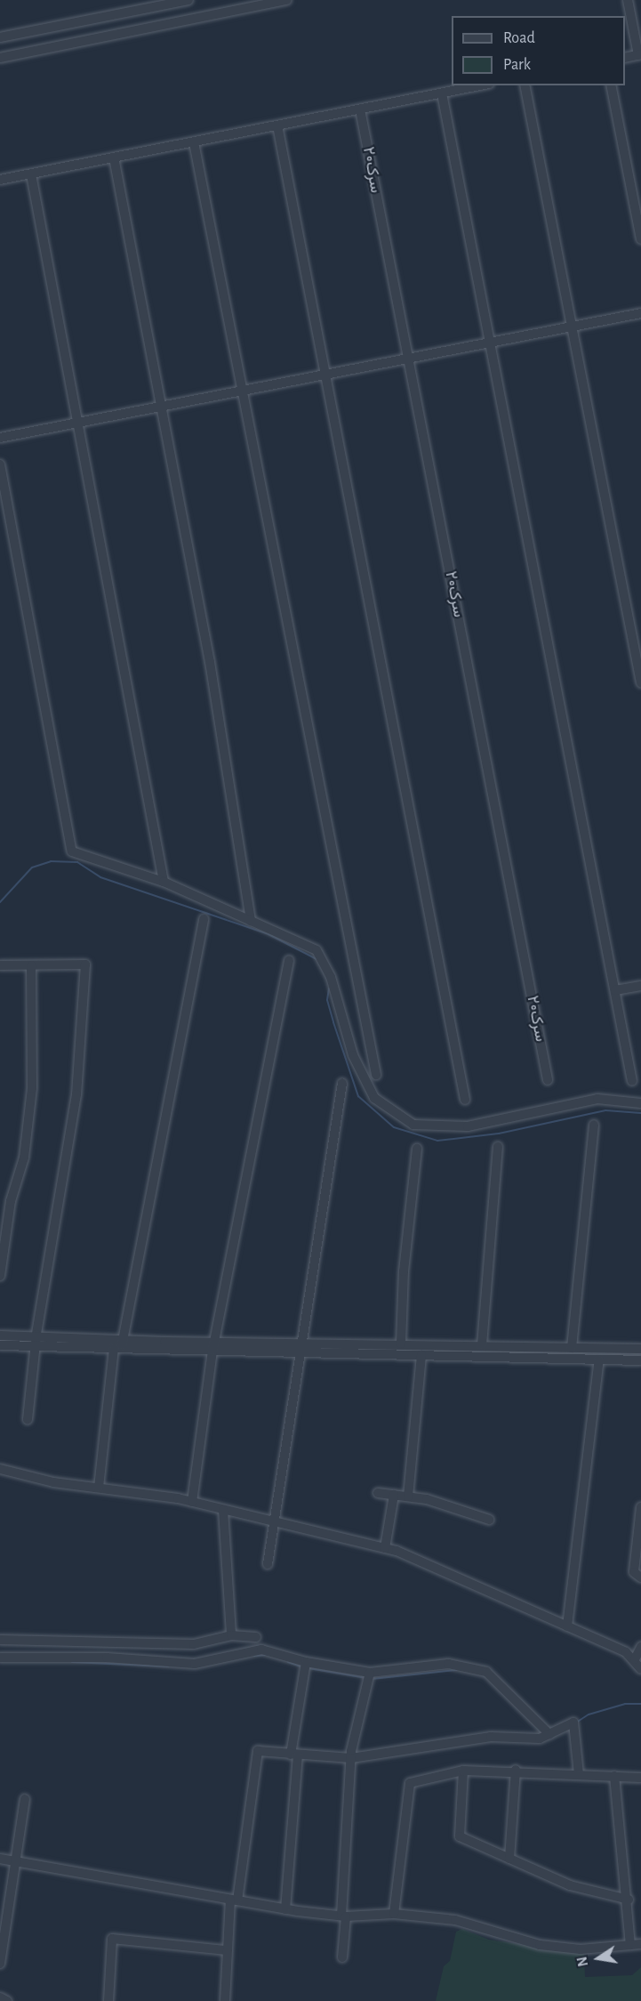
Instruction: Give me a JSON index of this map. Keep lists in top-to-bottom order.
{
  "streets": {
    "street": ["سرک۲۰"]
  },
  "legend": ["Road", "Park"],
  "north": "left"
}
